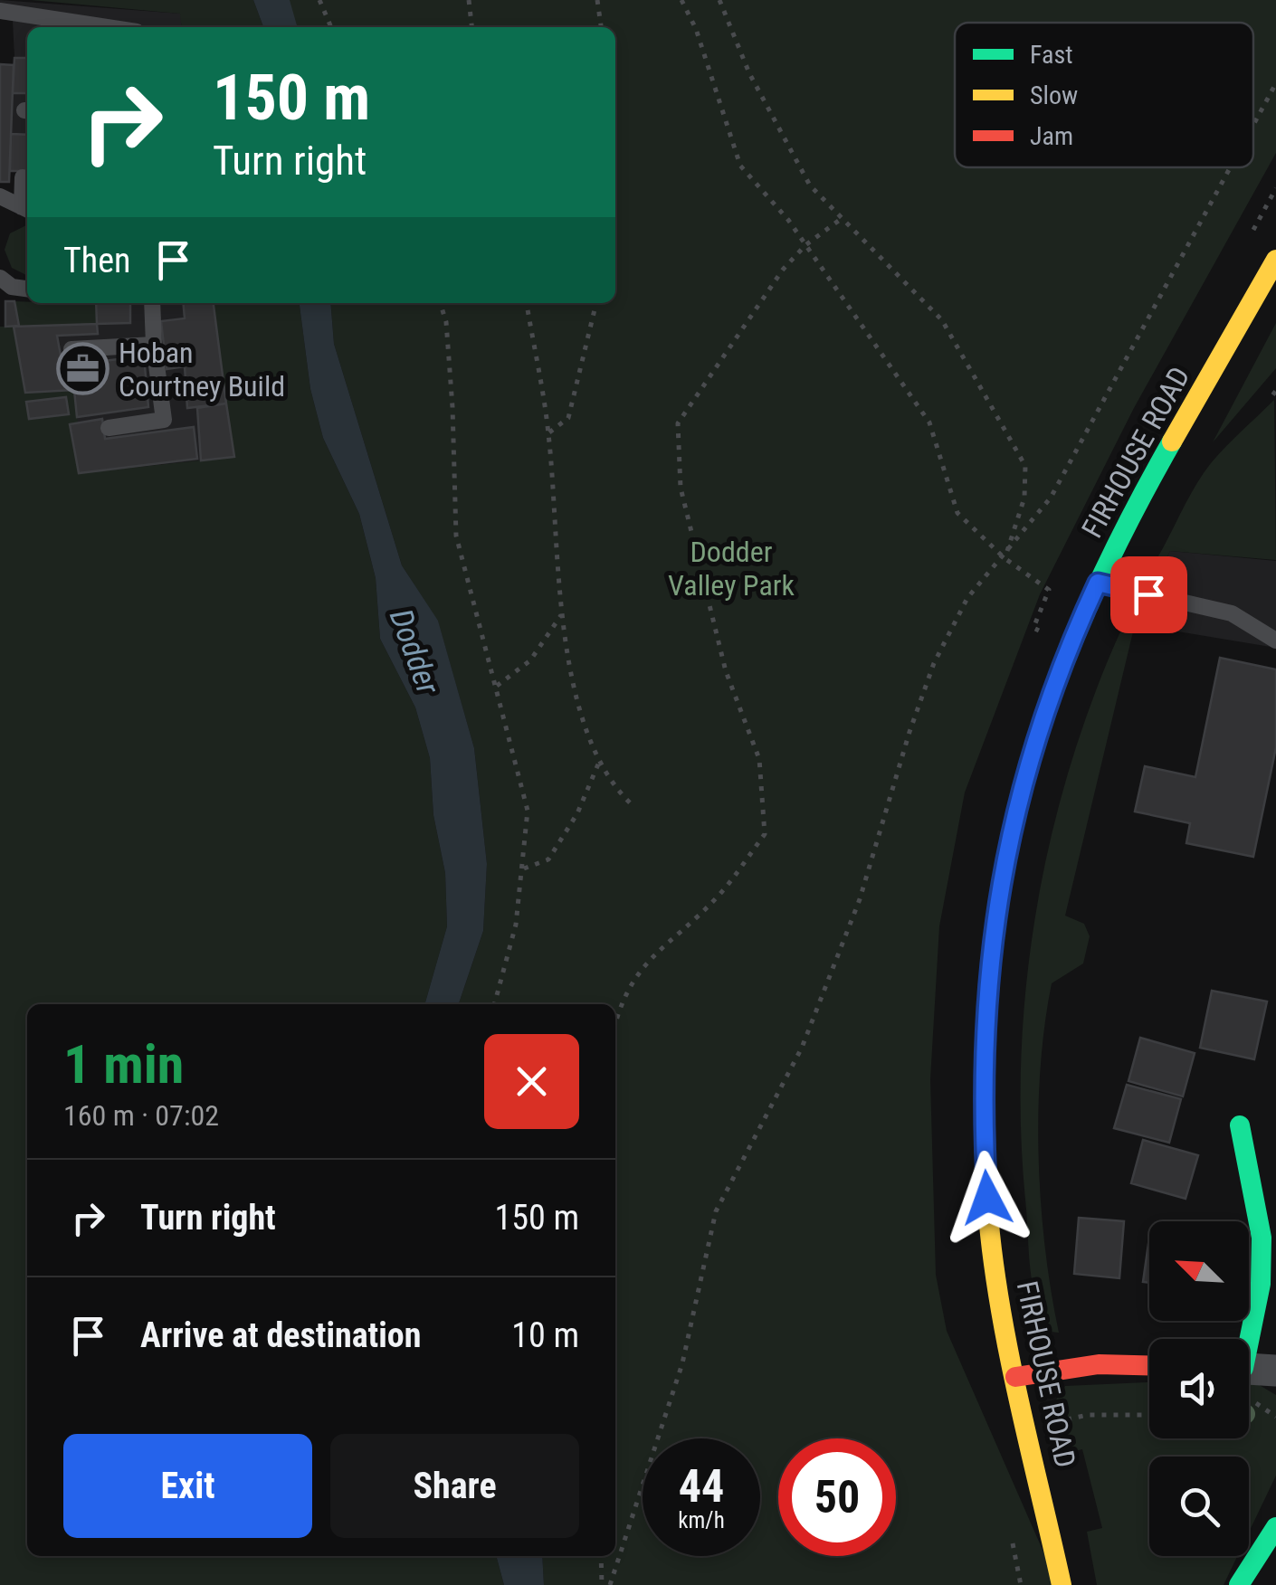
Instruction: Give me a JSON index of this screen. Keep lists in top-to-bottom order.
{
  "streets": {
    "main road": ["FIRHOUSE ROAD"]
  },
  "water": ["Dodder"],
  "parks": ["Dodder Valley Park"],
  "places": {
    "office": ["Hoban Courtney Build"]
  },
  "legend": ["Fast", "Slow", "Jam"],
  "north": "top left",
  "page": {
    "turn": ["150 m", "Turn right"],
    "then": "Then",
    "heading": ["1 min", "160 m · 07:02"],
    "list": [
      {
        "name": "Turn right",
        "value": "150 m"
      },
      {
        "name": "Arrive at destination",
        "value": "10 m"
      }
    ],
    "buttons": ["Exit", "Share"],
    "speed": "44 km/h",
    "limit": "50"
  }
}
